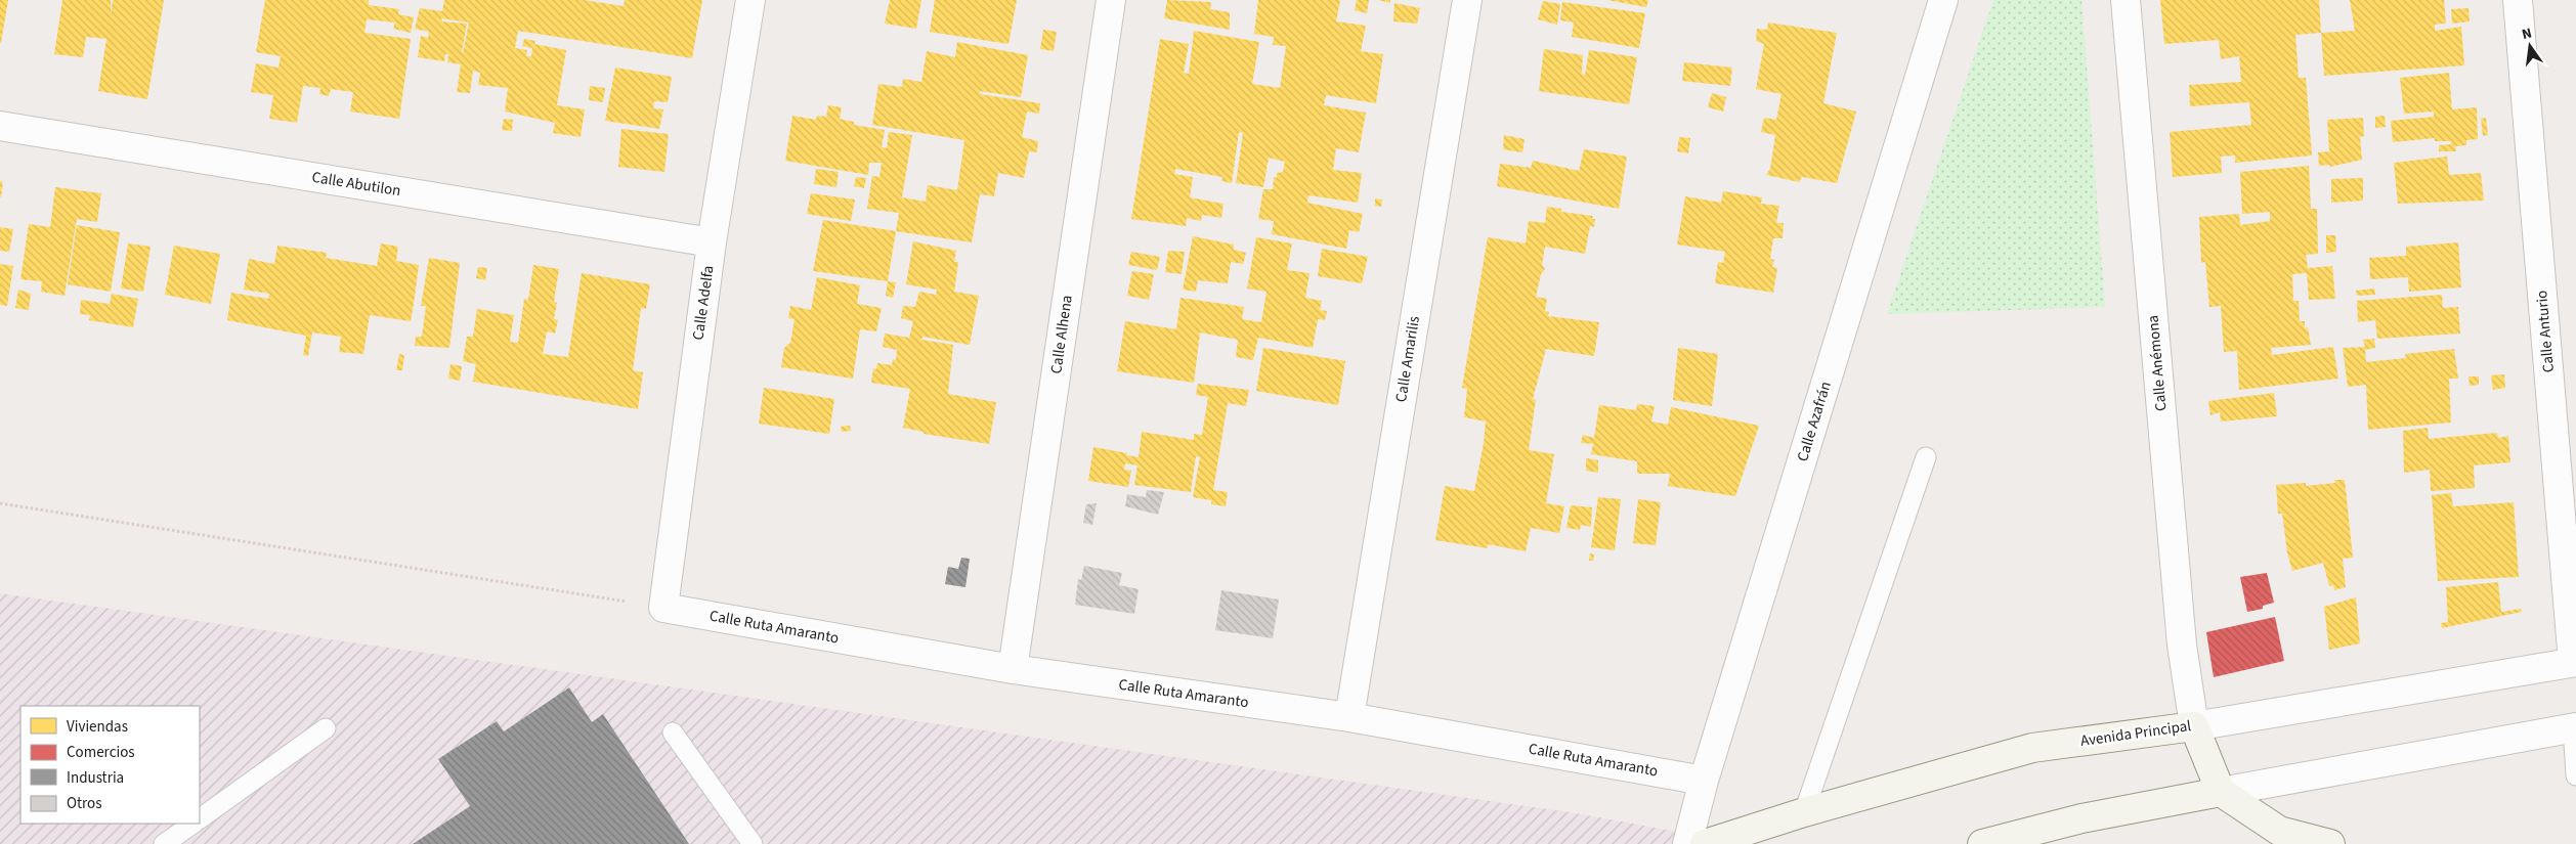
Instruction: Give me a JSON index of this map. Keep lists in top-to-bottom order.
{
  "streets": {
    "main road": ["Avenida Principal"],
    "street": [
      "Calle Abutilon",
      "Calle Adelfa",
      "Calle Anturio",
      "Calle Alhena",
      "Calle Amarilis",
      "Calle Anémona",
      "Calle Azafrán",
      "Calle Ruta Amaranto"
    ]
  },
  "crossings": [
    ["Calle Abutilon", "Calle Adelfa"],
    ["Calle Adelfa", "Calle Ruta Amaranto"],
    ["Calle Anturio", "Avenida Principal"],
    ["Calle Alhena", "Calle Ruta Amaranto"],
    ["Calle Amarilis", "Calle Ruta Amaranto"],
    ["Calle Anémona", "Avenida Principal"],
    ["Calle Azafrán", "Calle Ruta Amaranto"]
  ],
  "legend": [
    "Viviendas",
    "Comercios",
    "Industria",
    "Otros"
  ],
  "north": "top"
}
